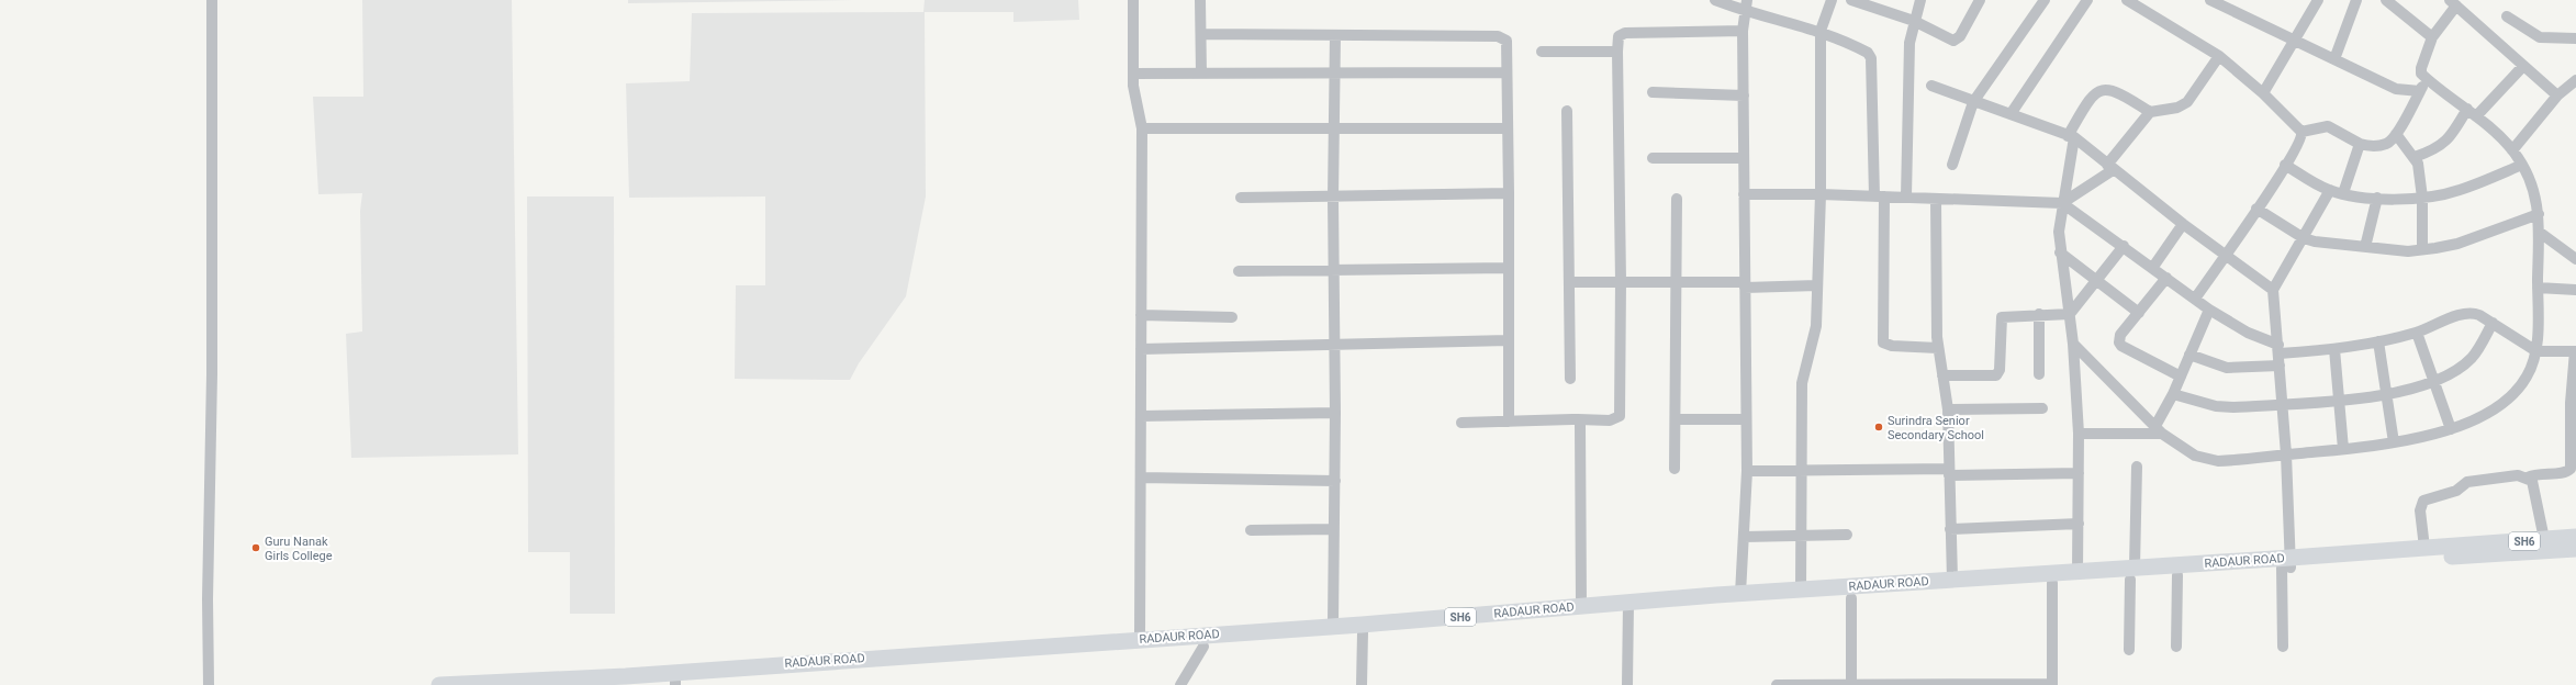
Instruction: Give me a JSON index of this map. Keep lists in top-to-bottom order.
{
  "streets": {
    "main road": ["SH6", "RADAUR ROAD"]
  },
  "places": ["Surindra Senior Secondary School", "Guru Nanak Girls College"]
}
